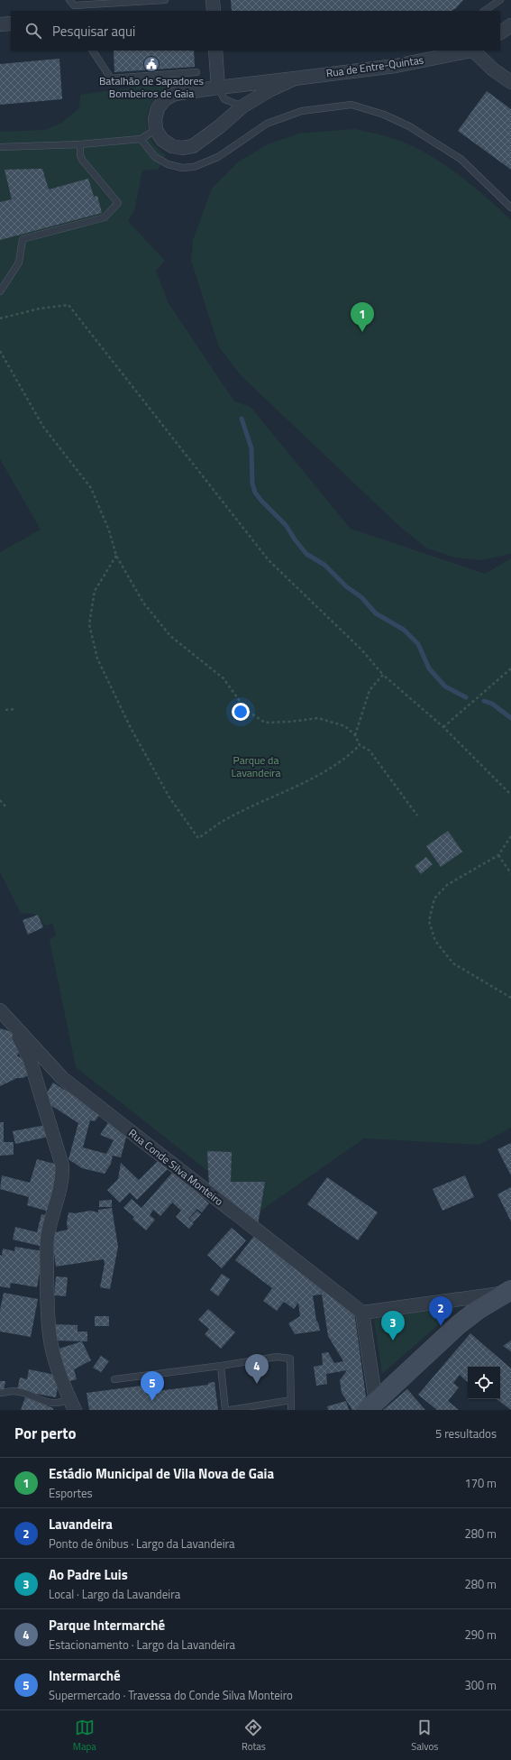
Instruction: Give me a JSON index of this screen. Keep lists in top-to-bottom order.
{
  "streets": {
    "street": ["Rua de Entre-Quintas", "Rua Conde Silva Monteiro"]
  },
  "parks": ["Parque da Lavandeira"],
  "places": {
    "public building": ["Batalhão de Sapadores Bombeiros de Gaia"]
  },
  "page": {
    "search": "Pesquisar aqui",
    "pins": [
      "1",
      "2",
      "3",
      "4",
      "5"
    ],
    "heading": ["Por perto", "5 resultados"],
    "list": [
      {
        "mark": "1",
        "name": "Estádio Municipal de Vila Nova de Gaia",
        "note": "Esportes",
        "value": "170 m"
      },
      {
        "mark": "2",
        "name": "Lavandeira",
        "note": "Ponto de ônibus · Largo da Lavandeira",
        "value": "280 m"
      },
      {
        "mark": "3",
        "name": "Ao Padre Luis",
        "note": "Local · Largo da Lavandeira",
        "value": "280 m"
      },
      {
        "mark": "4",
        "name": "Parque Intermarché",
        "note": "Estacionamento · Largo da Lavandeira",
        "value": "290 m"
      },
      {
        "mark": "5",
        "name": "Intermarché",
        "note": "Supermercado · Travessa do Conde Silva Monteiro",
        "value": "300 m"
      }
    ],
    "nav": ["Mapa", "Rotas", "Salvos"]
  }
}
